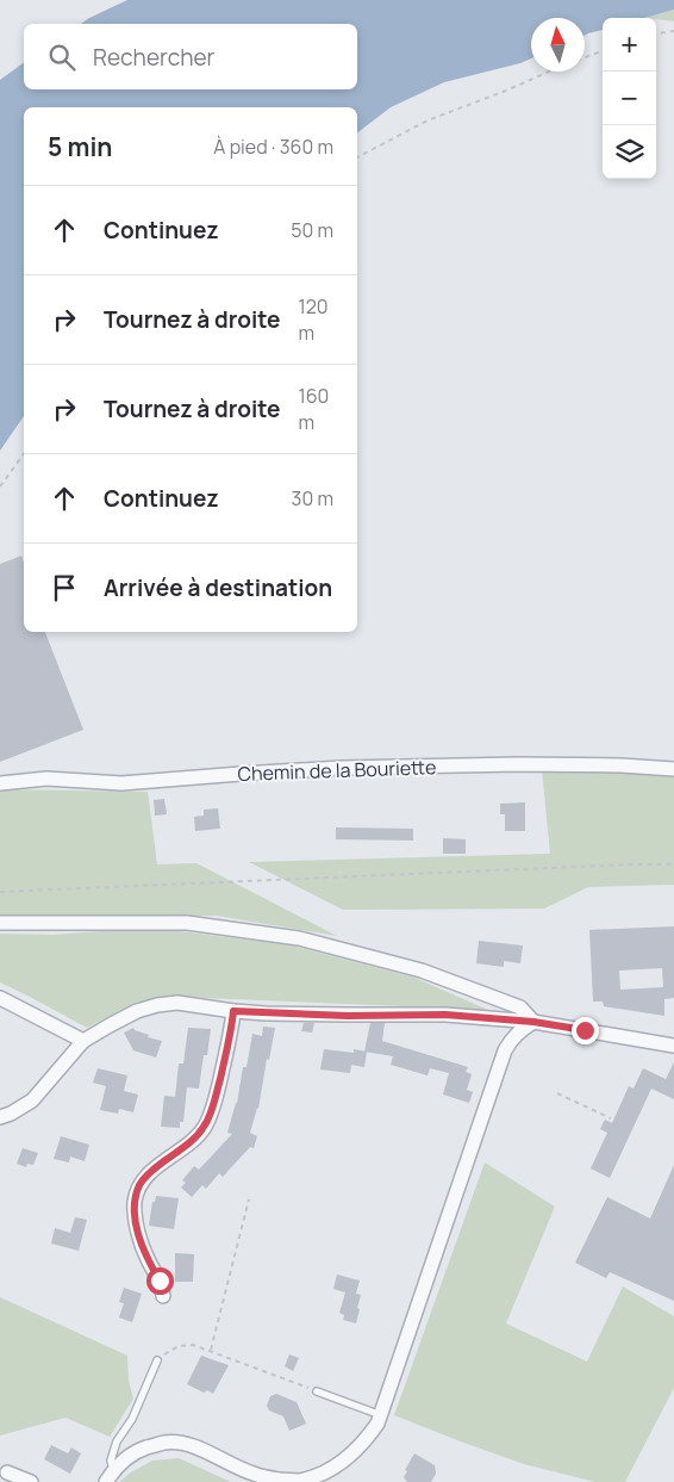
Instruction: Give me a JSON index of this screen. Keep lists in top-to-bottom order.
{
  "streets": {
    "street": ["Chemin de la Bouriette"]
  },
  "north": "top",
  "page": {
    "map_buttons": ["+", "−"],
    "search": "Rechercher",
    "heading": ["5 min", "À pied · 360 m"],
    "list": [
      ["Continuez", "50 m"],
      ["Tournez à droite", "120 m"],
      ["Tournez à droite", "160 m"],
      ["Continuez", "30 m"],
      "Arrivée à destination"
    ]
  }
}
